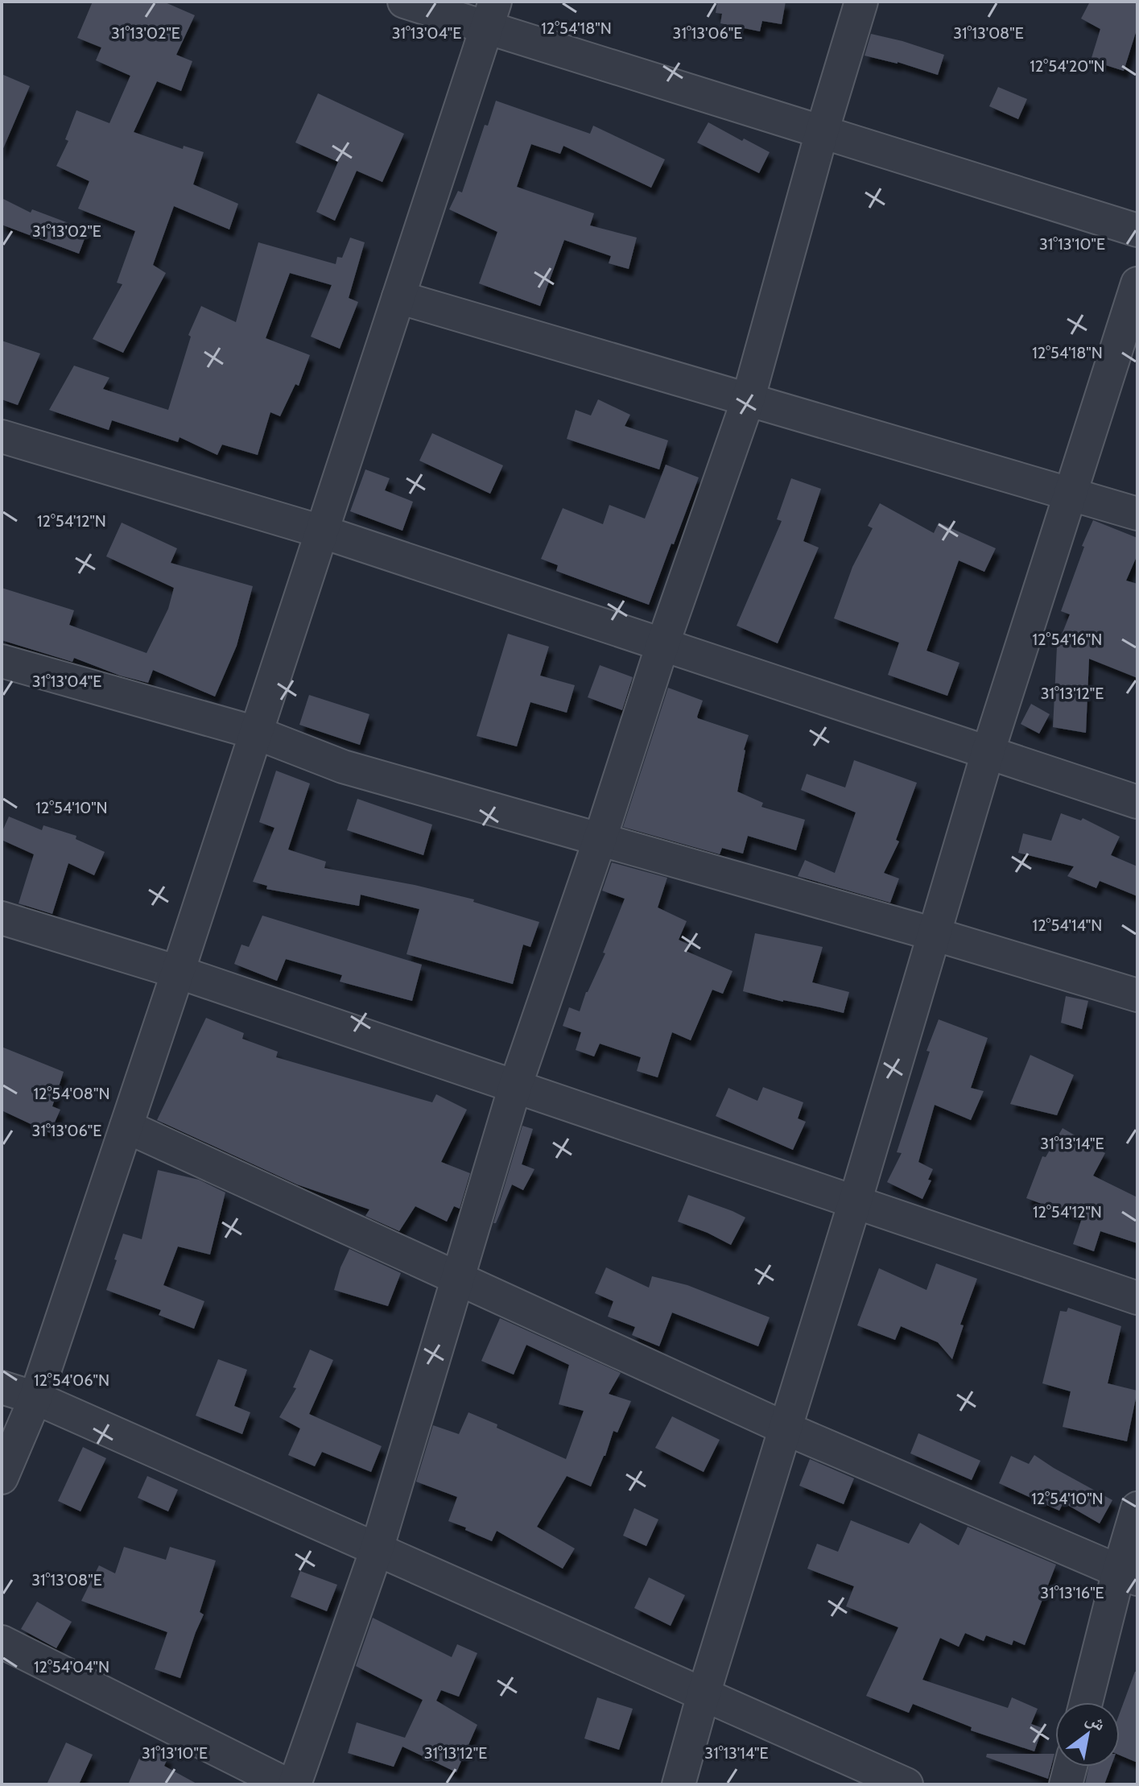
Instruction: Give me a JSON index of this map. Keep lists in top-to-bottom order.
{
  "north": "top right",
  "coordinates": [
    "12°54'18\"N",
    "31°13'08\"E",
    "31°13'02\"E",
    "31°13'04\"E",
    "31°13'06\"E",
    "12°54'20\"N",
    "31°13'10\"E",
    "12°54'12\"N",
    "12°54'16\"N",
    "31°13'12\"E",
    "12°54'10\"N",
    "12°54'14\"N",
    "12°54'08\"N",
    "31°13'14\"E",
    "12°54'06\"N",
    "31°13'16\"E",
    "12°54'04\"N"
  ]
}
